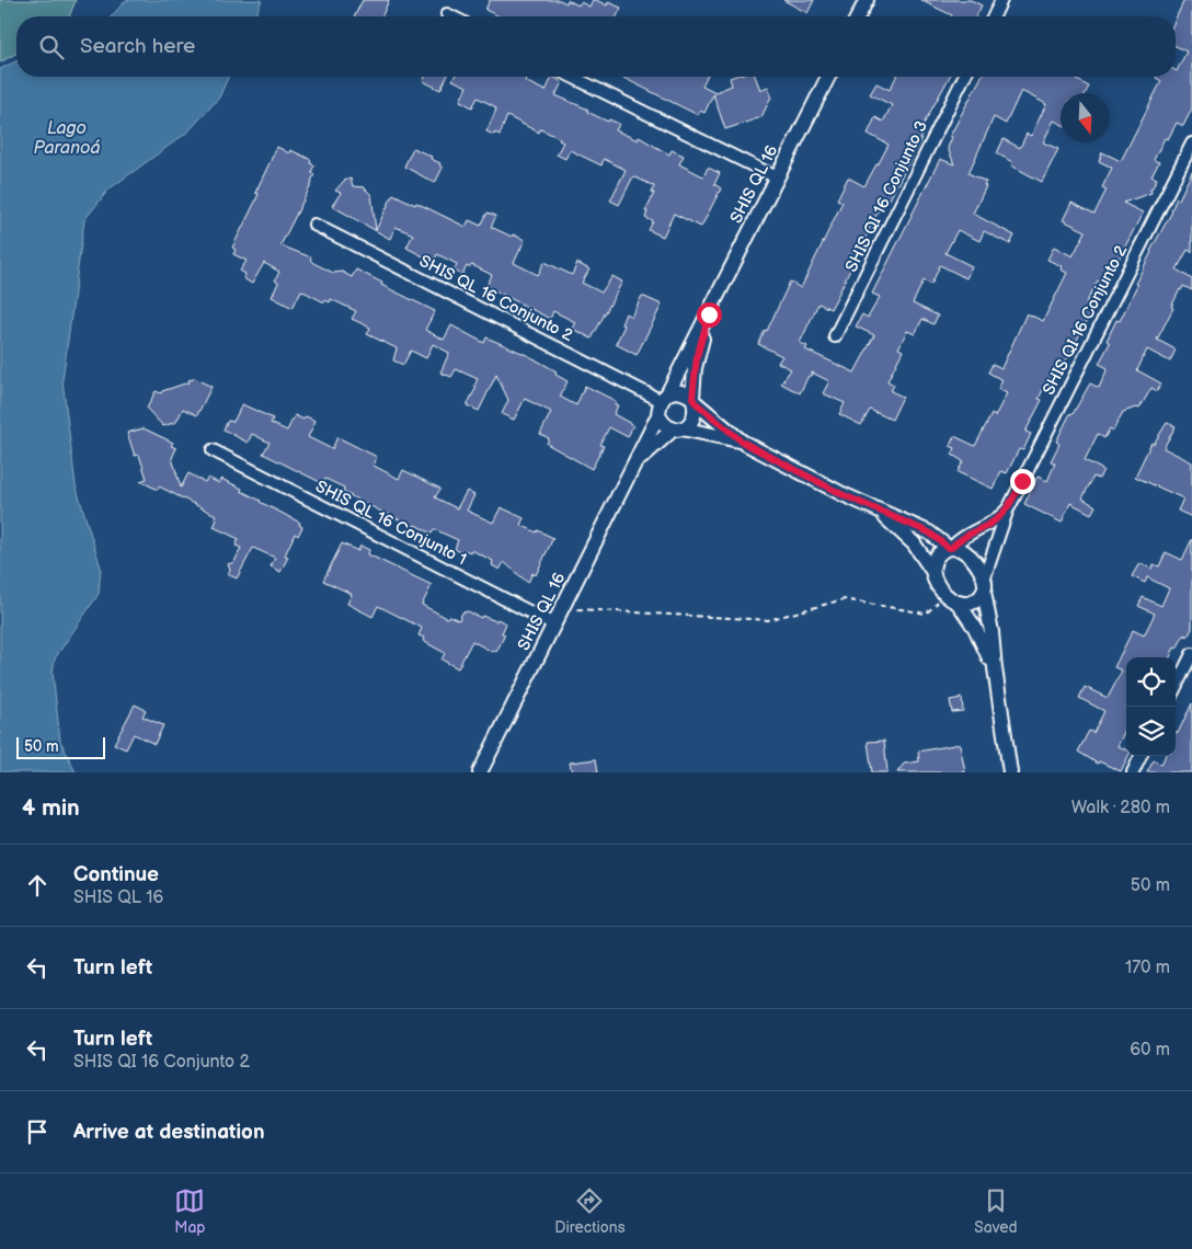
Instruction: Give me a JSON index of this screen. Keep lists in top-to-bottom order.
{
  "streets": {
    "street": [
      "SHIS QL 16",
      "SHIS QI 16 Conjunto 3",
      "SHIS QL 16 Conjunto 2",
      "SHIS QI 16 Conjunto 2",
      "SHIS QL 16 Conjunto 1"
    ]
  },
  "crossings": [
    ["SHIS QL 16", "SHIS QL 16 Conjunto 2"],
    ["SHIS QL 16", "SHIS QL 16 Conjunto 1"]
  ],
  "water": ["Lago Paranoá"],
  "scale_bar": "50 m",
  "north": "bottom",
  "page": {
    "search": "Search here",
    "scale": "50 m",
    "heading": ["4 min", "Walk · 280 m"],
    "list": [
      ["Continue", "SHIS QL 16", "50 m"],
      ["Turn left", "170 m"],
      ["Turn left", "SHIS QI 16 Conjunto 2", "60 m"],
      "Arrive at destination"
    ],
    "nav": ["Map", "Directions", "Saved"]
  }
}
